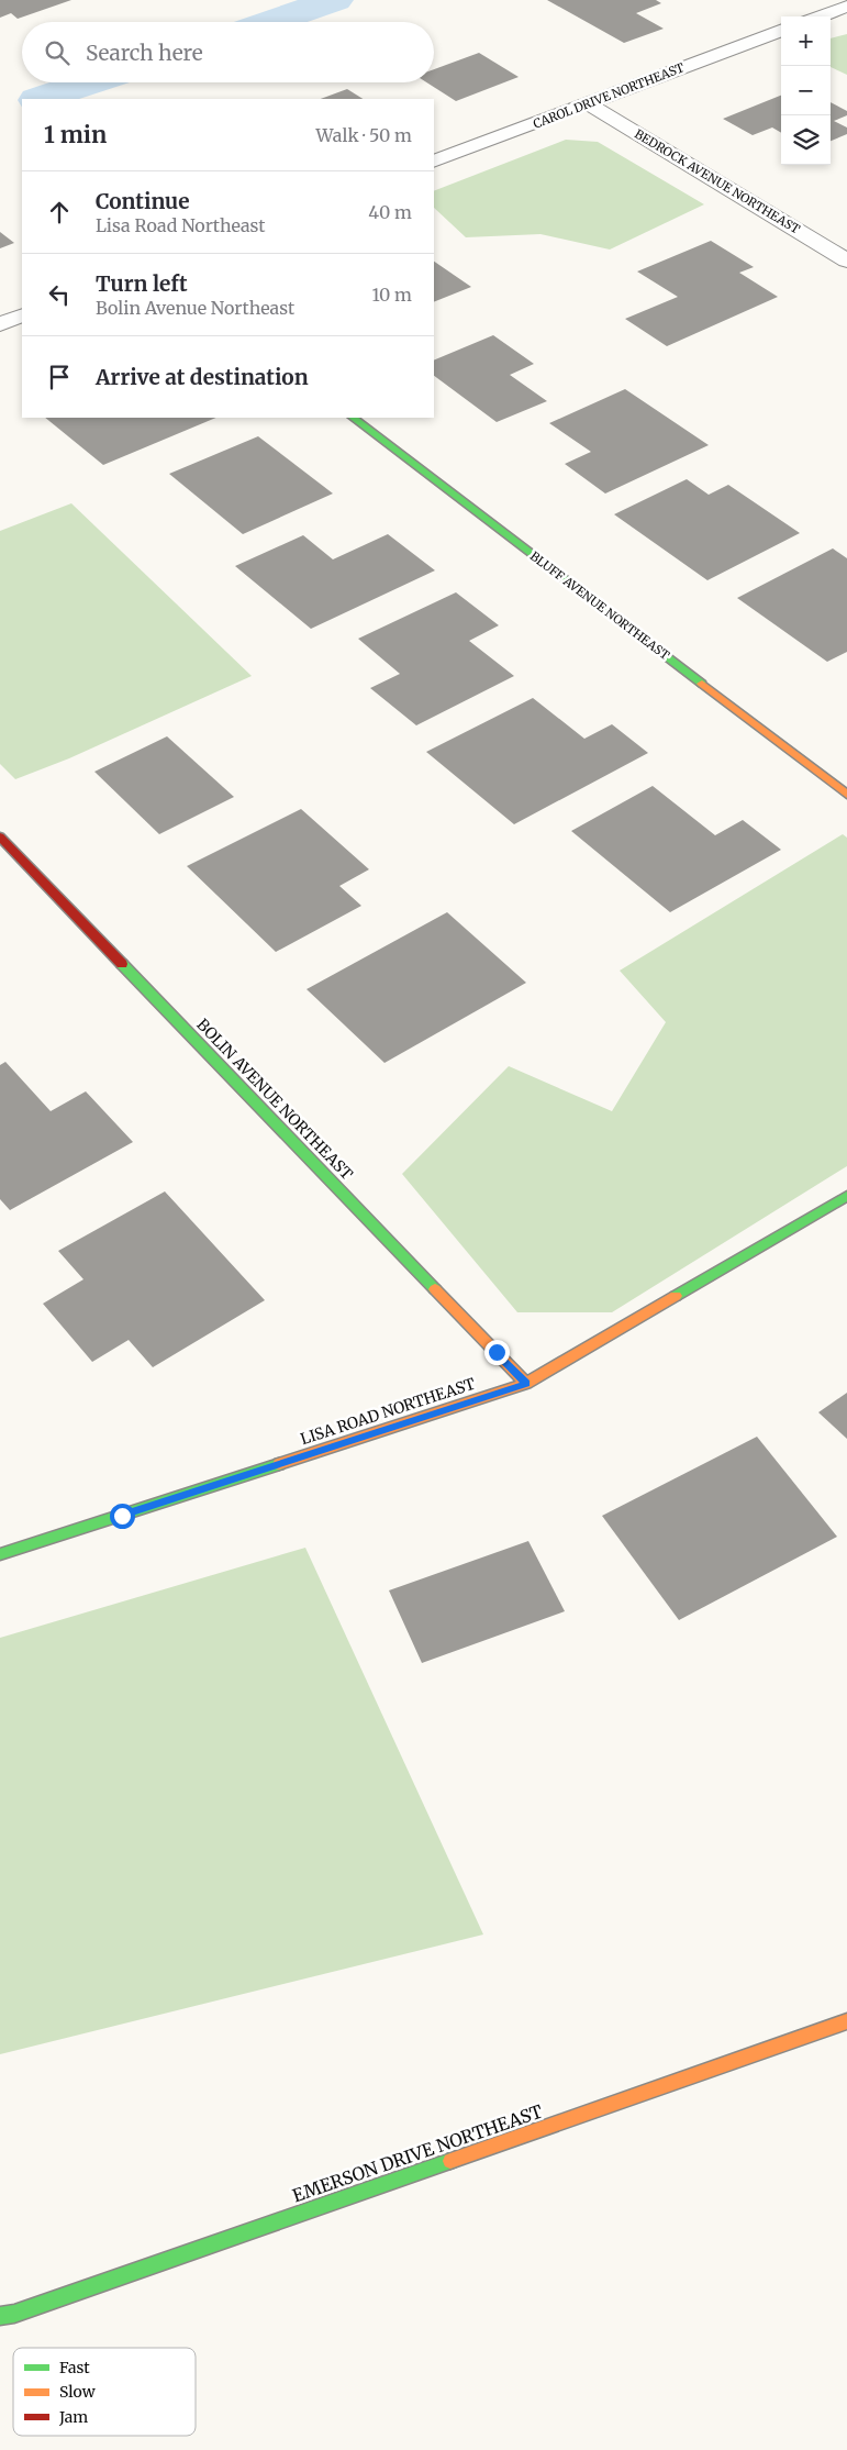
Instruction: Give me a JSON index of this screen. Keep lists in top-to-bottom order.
{
  "streets": {
    "street": [
      "CAROL DRIVE NORTHEAST",
      "BEDROCK AVENUE NORTHEAST",
      "BLUFF AVENUE NORTHEAST",
      "BOLIN AVENUE NORTHEAST",
      "LISA ROAD NORTHEAST",
      "EMERSON DRIVE NORTHEAST"
    ]
  },
  "crossings": [
    ["CAROL DRIVE NORTHEAST", "BEDROCK AVENUE NORTHEAST"],
    ["BOLIN AVENUE NORTHEAST", "LISA ROAD NORTHEAST"]
  ],
  "legend": ["Fast", "Slow", "Jam"],
  "page": {
    "map_buttons": ["+", "−"],
    "search": "Search here",
    "heading": ["1 min", "Walk · 50 m"],
    "list": [
      ["Continue", "Lisa Road Northeast", "40 m"],
      ["Turn left", "Bolin Avenue Northeast", "10 m"],
      "Arrive at destination"
    ]
  }
}
